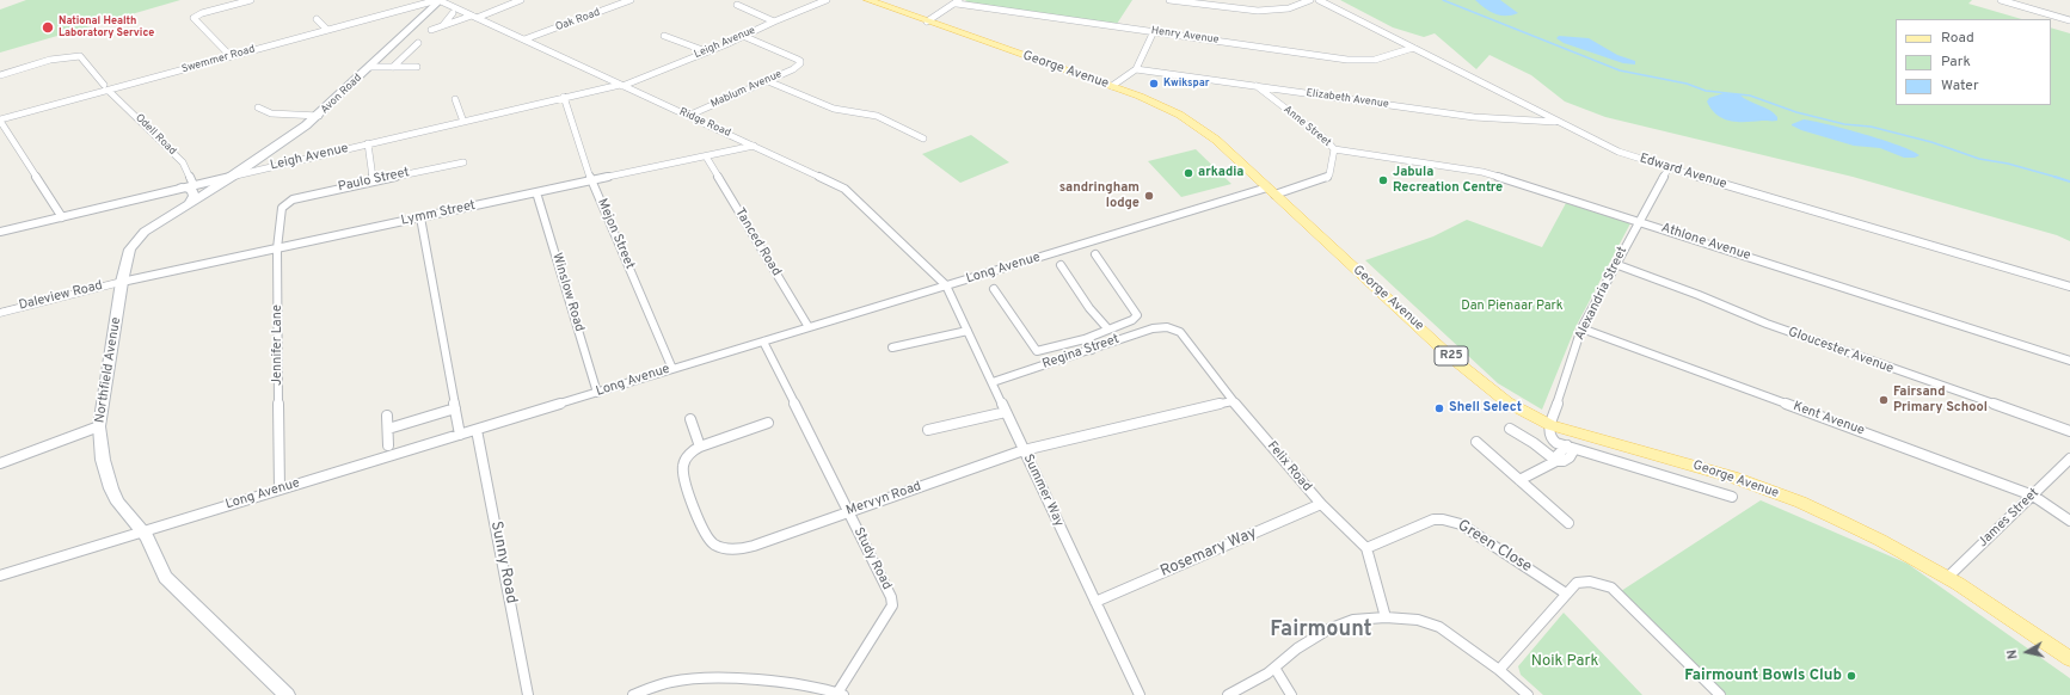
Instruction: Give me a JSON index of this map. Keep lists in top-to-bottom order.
{
  "streets": {
    "main road": [
      "George Avenue",
      "Avon Road",
      "R25",
      "Northfield Avenue"
    ],
    "street": [
      "Oak Road",
      "Henry Avenue",
      "Leigh Avenue",
      "Swemmer Road",
      "Mablum Avenue",
      "Elizabeth Avenue",
      "Ridge Road",
      "Anne Street",
      "Odell Road",
      "Edward Avenue",
      "Paulo Street",
      "Lymm Street",
      "Mejon Street",
      "Tanced Road",
      "Athlone Avenue",
      "Long Avenue",
      "Winslow Road",
      "Alexandria Street",
      "Daleview Road",
      "Jennifer Lane",
      "Gloucester Avenue",
      "Regina Street",
      "Kent Avenue",
      "Felix Road",
      "Summer Way",
      "Mervyn Road",
      "James Street",
      "Green Close",
      "Rosemary Way",
      "Study Road",
      "Sunny Road"
    ]
  },
  "crossings": [
    ["Oak Road", "Ridge Road"],
    ["Henry Avenue", "Edward Avenue"],
    ["Leigh Avenue", "Mablum Avenue"],
    ["Leigh Avenue", "Avon Road"],
    ["Leigh Avenue", "Ridge Road"],
    ["Leigh Avenue", "Odell Road"],
    ["Leigh Avenue", "Mejon Street"],
    ["Leigh Avenue", "Northfield Avenue"],
    ["Swemmer Road", "Avon Road"],
    ["Swemmer Road", "Ridge Road"],
    ["Swemmer Road", "Odell Road"],
    ["George Avenue", "Anne Street"],
    ["George Avenue", "Long Avenue"],
    ["George Avenue", "Alexandria Street"],
    ["George Avenue", "James Street"],
    ["Mablum Avenue", "Ridge Road"],
    ["Avon Road", "Ridge Road"],
    ["Avon Road", "Northfield Avenue"],
    ["Elizabeth Avenue", "Anne Street"],
    ["Elizabeth Avenue", "Edward Avenue"],
    ["Ridge Road", "Lymm Street"],
    ["Ridge Road", "Long Avenue"],
    ["Ridge Road", "Summer Way"],
    ["Anne Street", "Athlone Avenue"],
    ["Anne Street", "Long Avenue"],
    ["Edward Avenue", "Alexandria Street"],
    ["Paulo Street", "Jennifer Lane"],
    ["Lymm Street", "Mejon Street"],
    ["Lymm Street", "Tanced Road"],
    ["Lymm Street", "Winslow Road"],
    ["Lymm Street", "Daleview Road"],
    ["Lymm Street", "Jennifer Lane"],
    ["Lymm Street", "Northfield Avenue"],
    ["Mejon Street", "Long Avenue"],
    ["Tanced Road", "Long Avenue"],
    ["Athlone Avenue", "Alexandria Street"],
    ["Long Avenue", "Winslow Road"],
    ["Long Avenue", "Jennifer Lane"],
    ["Long Avenue", "Northfield Avenue"],
    ["Long Avenue", "Summer Way"],
    ["Long Avenue", "Study Road"],
    ["Long Avenue", "Sunny Road"],
    ["Alexandria Street", "Gloucester Avenue"],
    ["Alexandria Street", "Kent Avenue"],
    ["Daleview Road", "Northfield Avenue"],
    ["Regina Street", "Felix Road"],
    ["Regina Street", "Summer Way"],
    ["Kent Avenue", "James Street"],
    ["Felix Road", "Mervyn Road"],
    ["Felix Road", "Green Close"],
    ["Felix Road", "Rosemary Way"],
    ["Summer Way", "Mervyn Road"],
    ["Summer Way", "Rosemary Way"],
    ["Mervyn Road", "Study Road"]
  ],
  "districts": ["Fairmount"],
  "parks": ["Dan Pienaar Park", "Noik Park"],
  "places": [
    "National Health Laboratory Service",
    "Kwikspar",
    "arkadia",
    "Jabula Recreation Centre",
    "sandringham lodge",
    "Fairsand Primary School",
    "Shell Select",
    "Fairmount Bowls Club"
  ],
  "legend": ["Road", "Park", "Water"],
  "north": "left"
}
